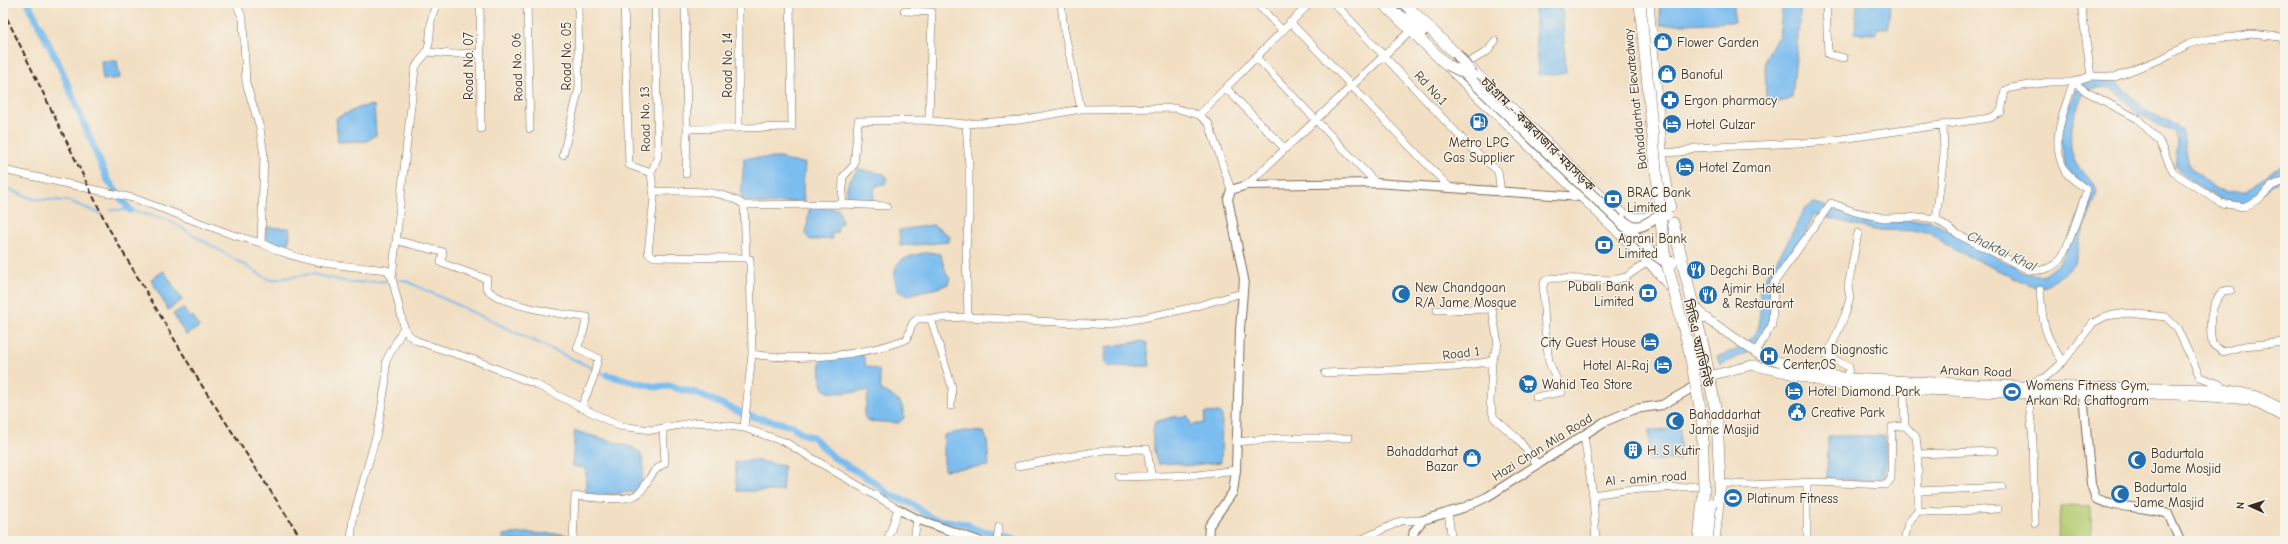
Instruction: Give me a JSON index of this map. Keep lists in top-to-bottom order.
{
  "streets": {
    "highway": ["Bahaddarhat Elevatedway", "চট্টগ্রাম - কক্সবাজার মহাসড়ক", "সিডিএ অ্যাভিনিউ"],
    "main road": ["Arakan Road"],
    "street": [
      "Road No. 05",
      "Road No. 14",
      "Road No. 07",
      "Road No. 06",
      "Rd No.1",
      "Road No. 13",
      "Road 1",
      "Hazi Chan Mia Road",
      "Al - amin road"
    ]
  },
  "crossings": [
    ["Bahaddarhat Elevatedway", "সিডিএ অ্যাভিনিউ"],
    ["চট্টগ্রাম - কক্সবাজার মহাসড়ক", "সিডিএ অ্যাভিনিউ"],
    ["সিডিএ অ্যাভিনিউ", "Arakan Road"],
    ["সিডিএ অ্যাভিনিউ", "Hazi Chan Mia Road"],
    ["সিডিএ অ্যাভিনিউ", "Al - amin road"],
    ["Arakan Road", "Hazi Chan Mia Road"]
  ],
  "water": ["Chaktai Khal"],
  "places": {
    "shop": ["Flower Garden", "Banoful", "Bahaddarhat Bazar"],
    "pharmacy": ["Ergon pharmacy"],
    "fuel station": ["Metro LPG Gas Supplier"],
    "hotel": [
      "Hotel Gulzar",
      "Hotel Zaman",
      "City Guest House",
      "Hotel Al-Raj",
      "Hotel Diamond Park"
    ],
    "bank": ["BRAC Bank Limited", "Agrani Bank Limited", "Pubali Bank Limited"],
    "restaurant": ["Degchi Bari", "Ajmir Hotel & Restaurant"],
    "mosque": [
      "New Chandgoan R/A Jame Mosque",
      "Bahaddarhat Jame Masjid",
      "Badurtala Jame Mosjid",
      "Badurtala Jame Masjid"
    ],
    "hospital": ["Modern Diagnostic Center,OS"],
    "supermarket": ["Wahid Tea Store"],
    "sports": ["Womens Fitness Gym, Arkan Rd, Chattogram", "Platinum Fitness"],
    "public building": ["Creative Park"],
    "building": ["H. S Kutir"]
  },
  "north": "left"
}
